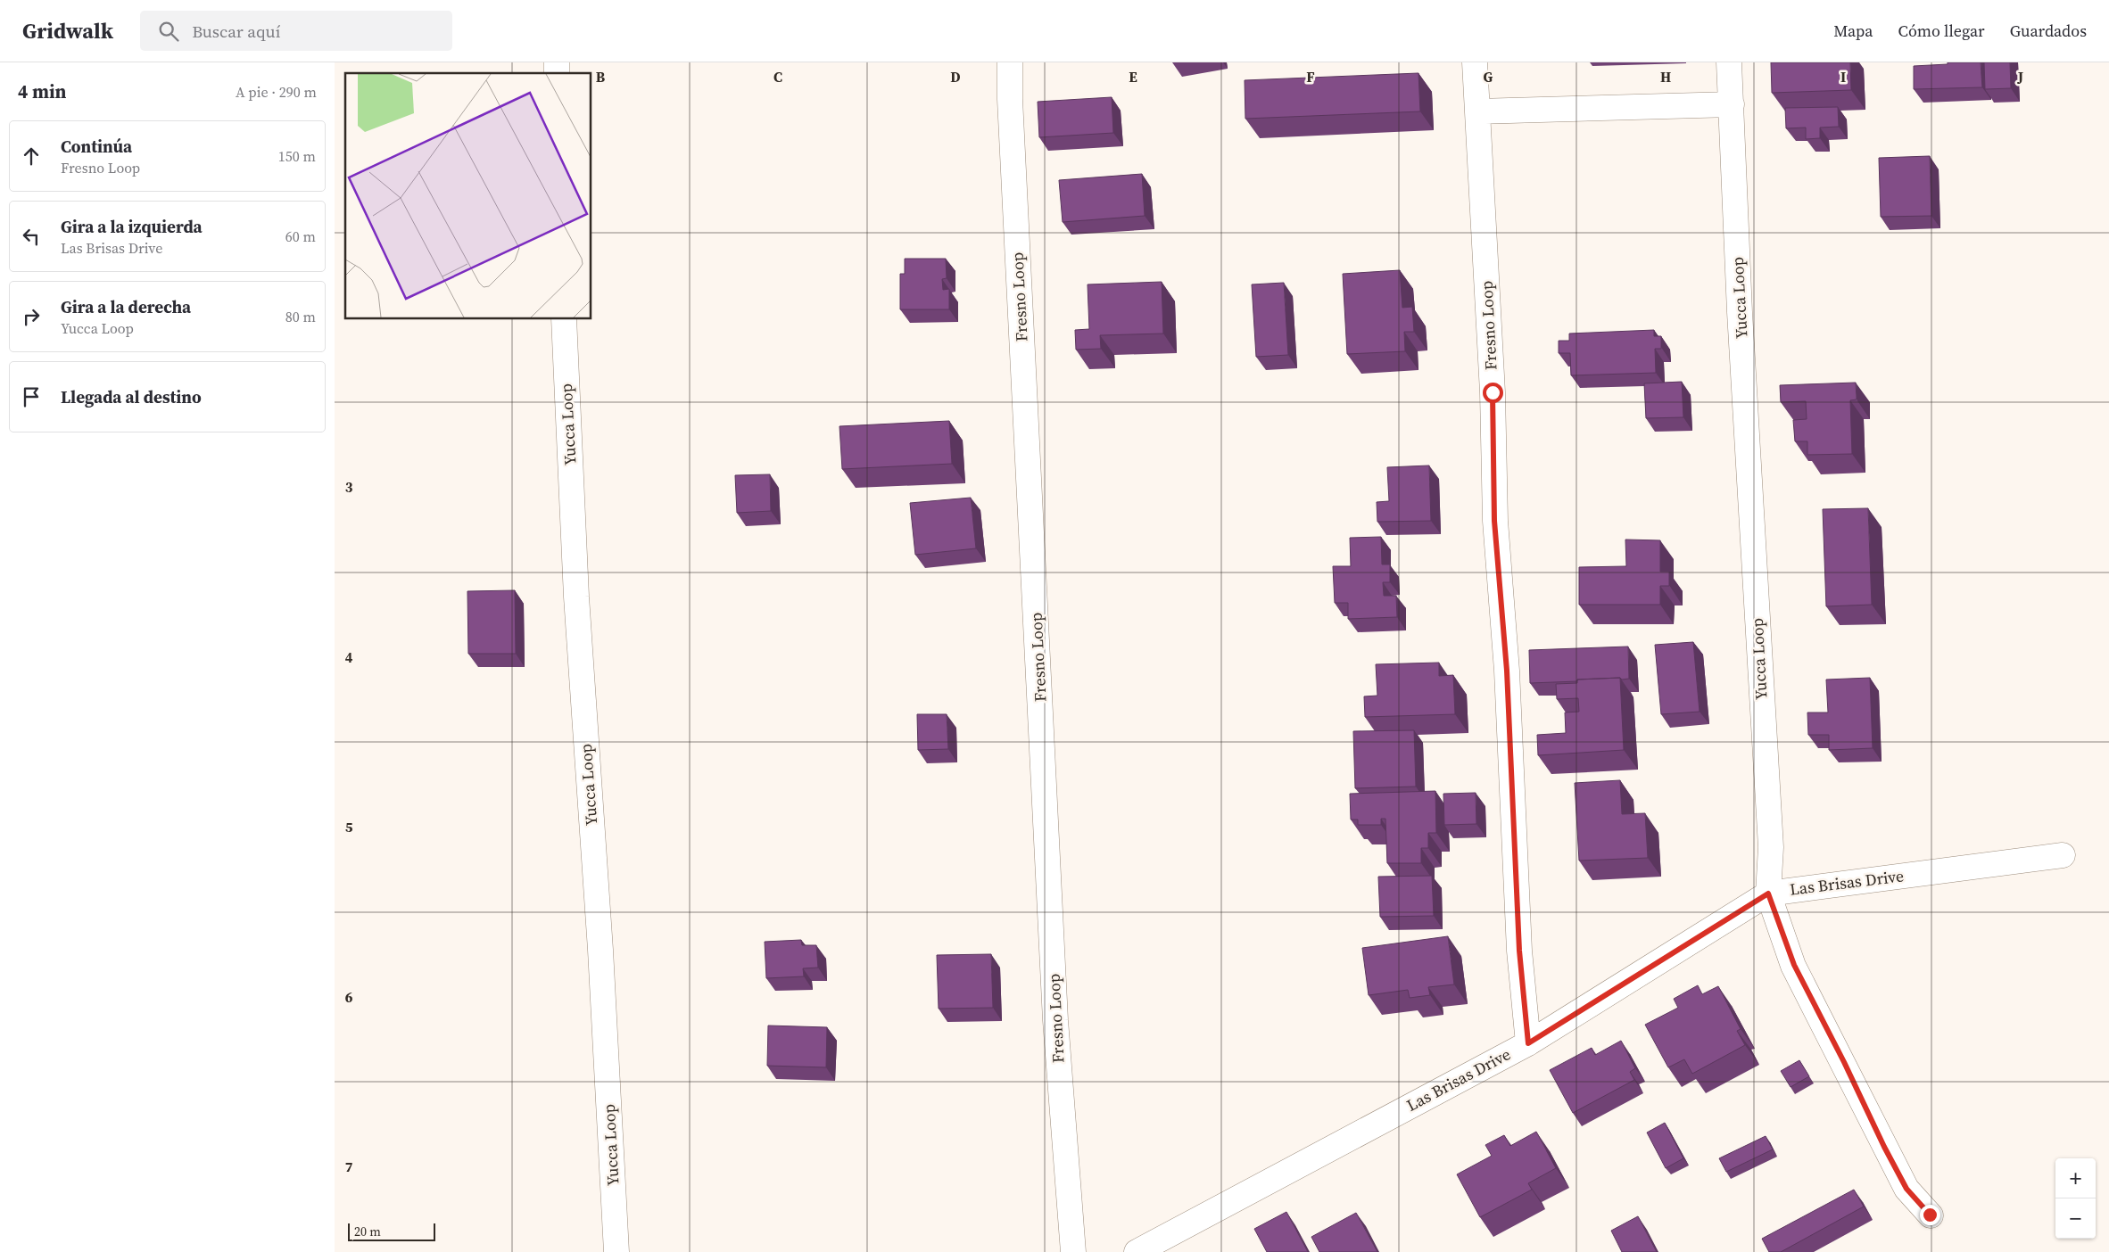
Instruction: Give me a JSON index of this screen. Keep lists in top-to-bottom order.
{
  "streets": {
    "street": ["Fresno Loop", "Yucca Loop", "Las Brisas Drive"]
  },
  "crossings": [
    ["Fresno Loop", "Las Brisas Drive"],
    ["Yucca Loop", "Las Brisas Drive"]
  ],
  "scale_bar": "20 m",
  "page": {
    "header": "Gridwalk",
    "search": "Buscar aquí",
    "nav": ["Mapa", "Cómo llegar", "Guardados"],
    "heading": ["4 min", "A pie · 290 m"],
    "list": [
      ["Continúa", "Fresno Loop", "150 m"],
      ["Gira a la izquierda", "Las Brisas Drive", "60 m"],
      ["Gira a la derecha", "Yucca Loop", "80 m"],
      "Llegada al destino"
    ],
    "map_buttons": ["+", "−"],
    "scale": "20 m"
  },
  "grid": {
    "columns": [
      "B",
      "C",
      "D",
      "E",
      "F",
      "G",
      "H",
      "I",
      "J"
    ],
    "rows": [
      "3",
      "4",
      "5",
      "6",
      "7"
    ]
  }
}
